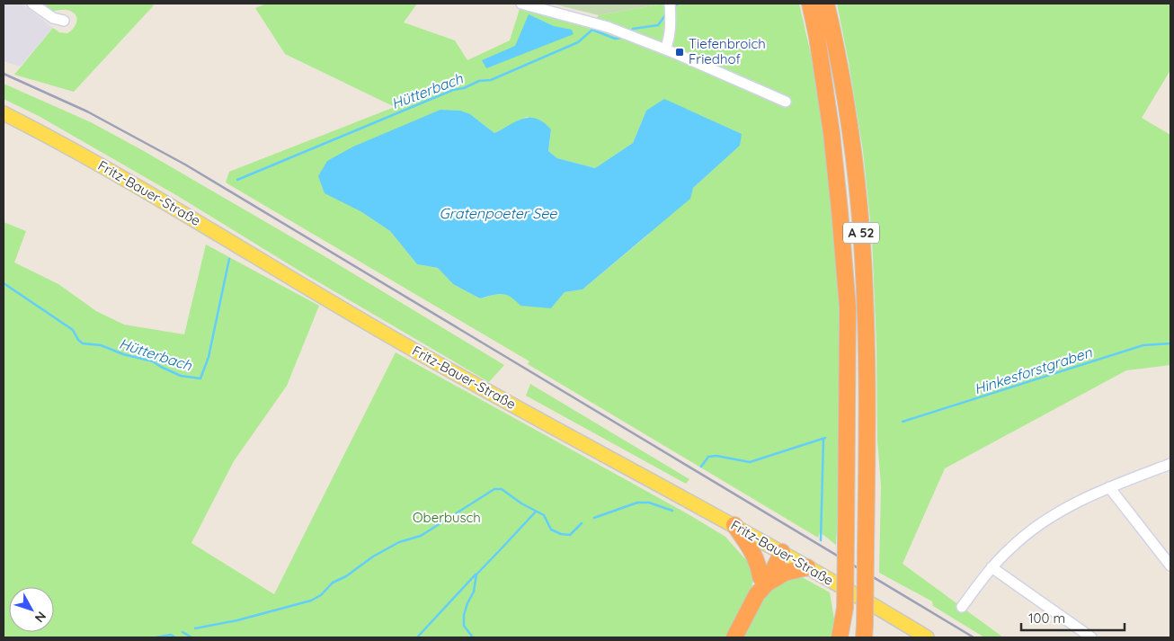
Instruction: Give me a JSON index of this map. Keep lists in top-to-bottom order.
{
  "streets": {
    "highway": ["A 52"],
    "main road": ["Fritz-Bauer-Straße"]
  },
  "water": ["Hütterbach", "Gratenpoeter See", "Hinkesforstgraben"],
  "parks": ["Oberbusch"],
  "places": {
    "transit": ["Tiefenbroich Friedhof"]
  },
  "scale_bar": "100 m",
  "north": "bottom right"
}
